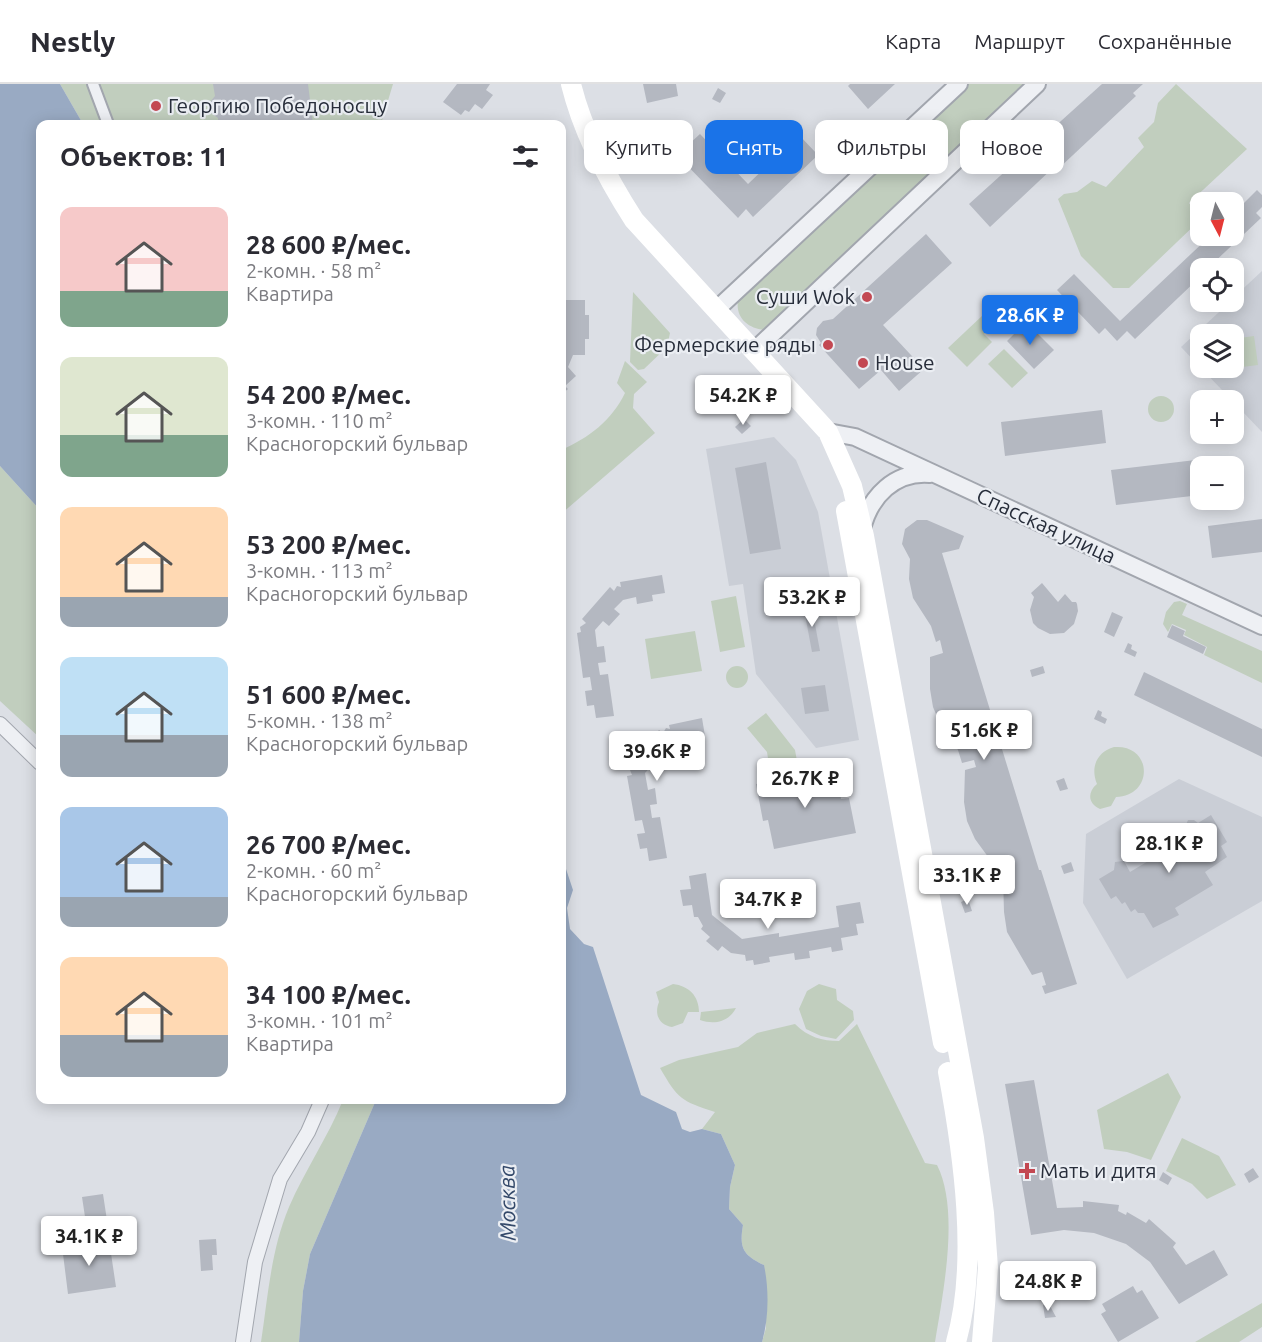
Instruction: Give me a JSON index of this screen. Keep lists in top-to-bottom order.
{
  "streets": {
    "street": ["Спасская улица"]
  },
  "water": ["Москва"],
  "places": {
    "other": [
      "Георгию Победоносцу",
      "Суши Wok",
      "Фермерские ряды",
      "House"
    ],
    "health": ["Мать и дитя"]
  },
  "north": "bottom",
  "page": {
    "header": "Nestly",
    "nav": ["Карта", "Маршрут", "Сохранённые"],
    "chip": [
      "Купить",
      "Снять",
      "Фильтры",
      "Новое"
    ],
    "heading": "Объектов: 11",
    "map_buttons": ["+", "−"],
    "list": [
      {
        "name": "28 600 ₽/мес.",
        "note": "2-комн. · 58 m² · Квартира"
      },
      {
        "name": "54 200 ₽/мес.",
        "note": "3-комн. · 110 m² · Красногорский бульвар"
      },
      {
        "name": "53 200 ₽/мес.",
        "note": "3-комн. · 113 m² · Красногорский бульвар"
      },
      {
        "name": "51 600 ₽/мес.",
        "note": "5-комн. · 138 m² · Красногорский бульвар"
      },
      {
        "name": "26 700 ₽/мес.",
        "note": "2-комн. · 60 m² · Красногорский бульвар"
      },
      {
        "name": "34 100 ₽/мес.",
        "note": "3-комн. · 101 m² · Квартира"
      }
    ],
    "price": [
      "28.6K ₽",
      "54.2K ₽",
      "53.2K ₽",
      "51.6K ₽",
      "39.6K ₽",
      "26.7K ₽",
      "28.1K ₽",
      "33.1K ₽",
      "34.7K ₽",
      "34.1K ₽",
      "24.8K ₽"
    ]
  }
}
